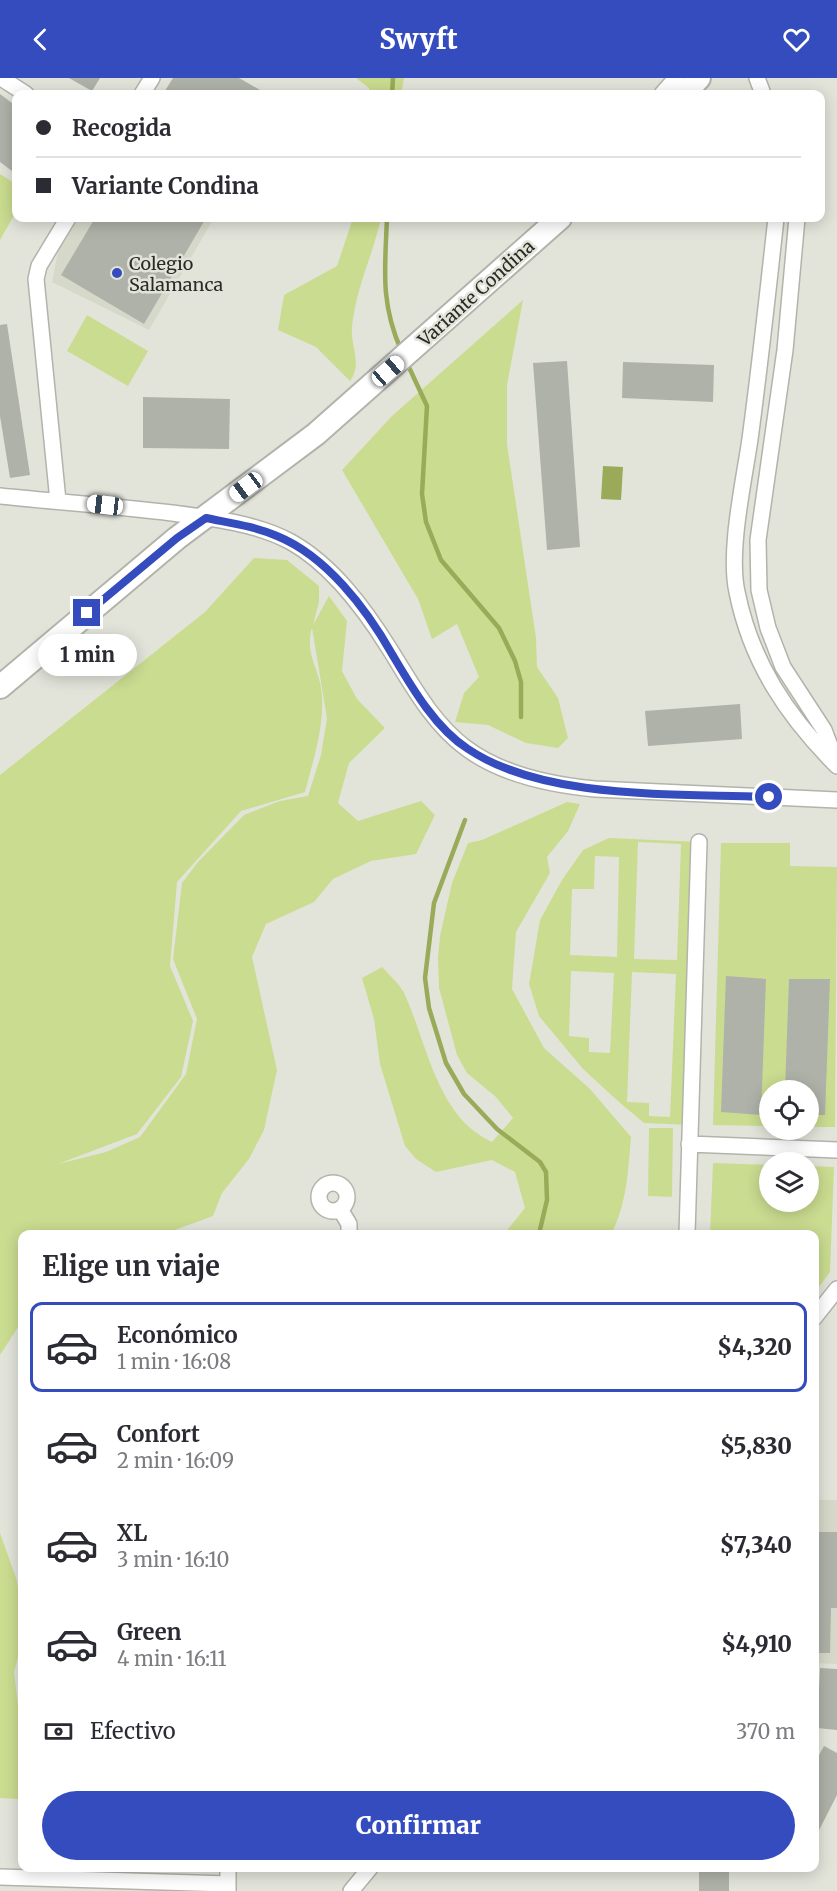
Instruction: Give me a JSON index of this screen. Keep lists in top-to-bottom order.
{
  "streets": {
    "highway": ["Variante Condina"]
  },
  "places": ["Colegio Salamanca"],
  "page": {
    "header": "Swyft",
    "banner": ["Recogida", "Variante Condina"],
    "bubble": "1 min",
    "heading": "Elige un viaje",
    "list": [
      {
        "name": "Económico",
        "note": "1 min · 16:08",
        "value": "$4,320"
      },
      {
        "name": "Confort",
        "note": "2 min · 16:09",
        "value": "$5,830"
      },
      {
        "name": "XL",
        "note": "3 min · 16:10",
        "value": "$7,340"
      },
      {
        "name": "Green",
        "note": "4 min · 16:11",
        "value": "$4,910"
      }
    ],
    "pay": ["Efectivo", "370 m"],
    "buttons": "Confirmar"
  }
}
